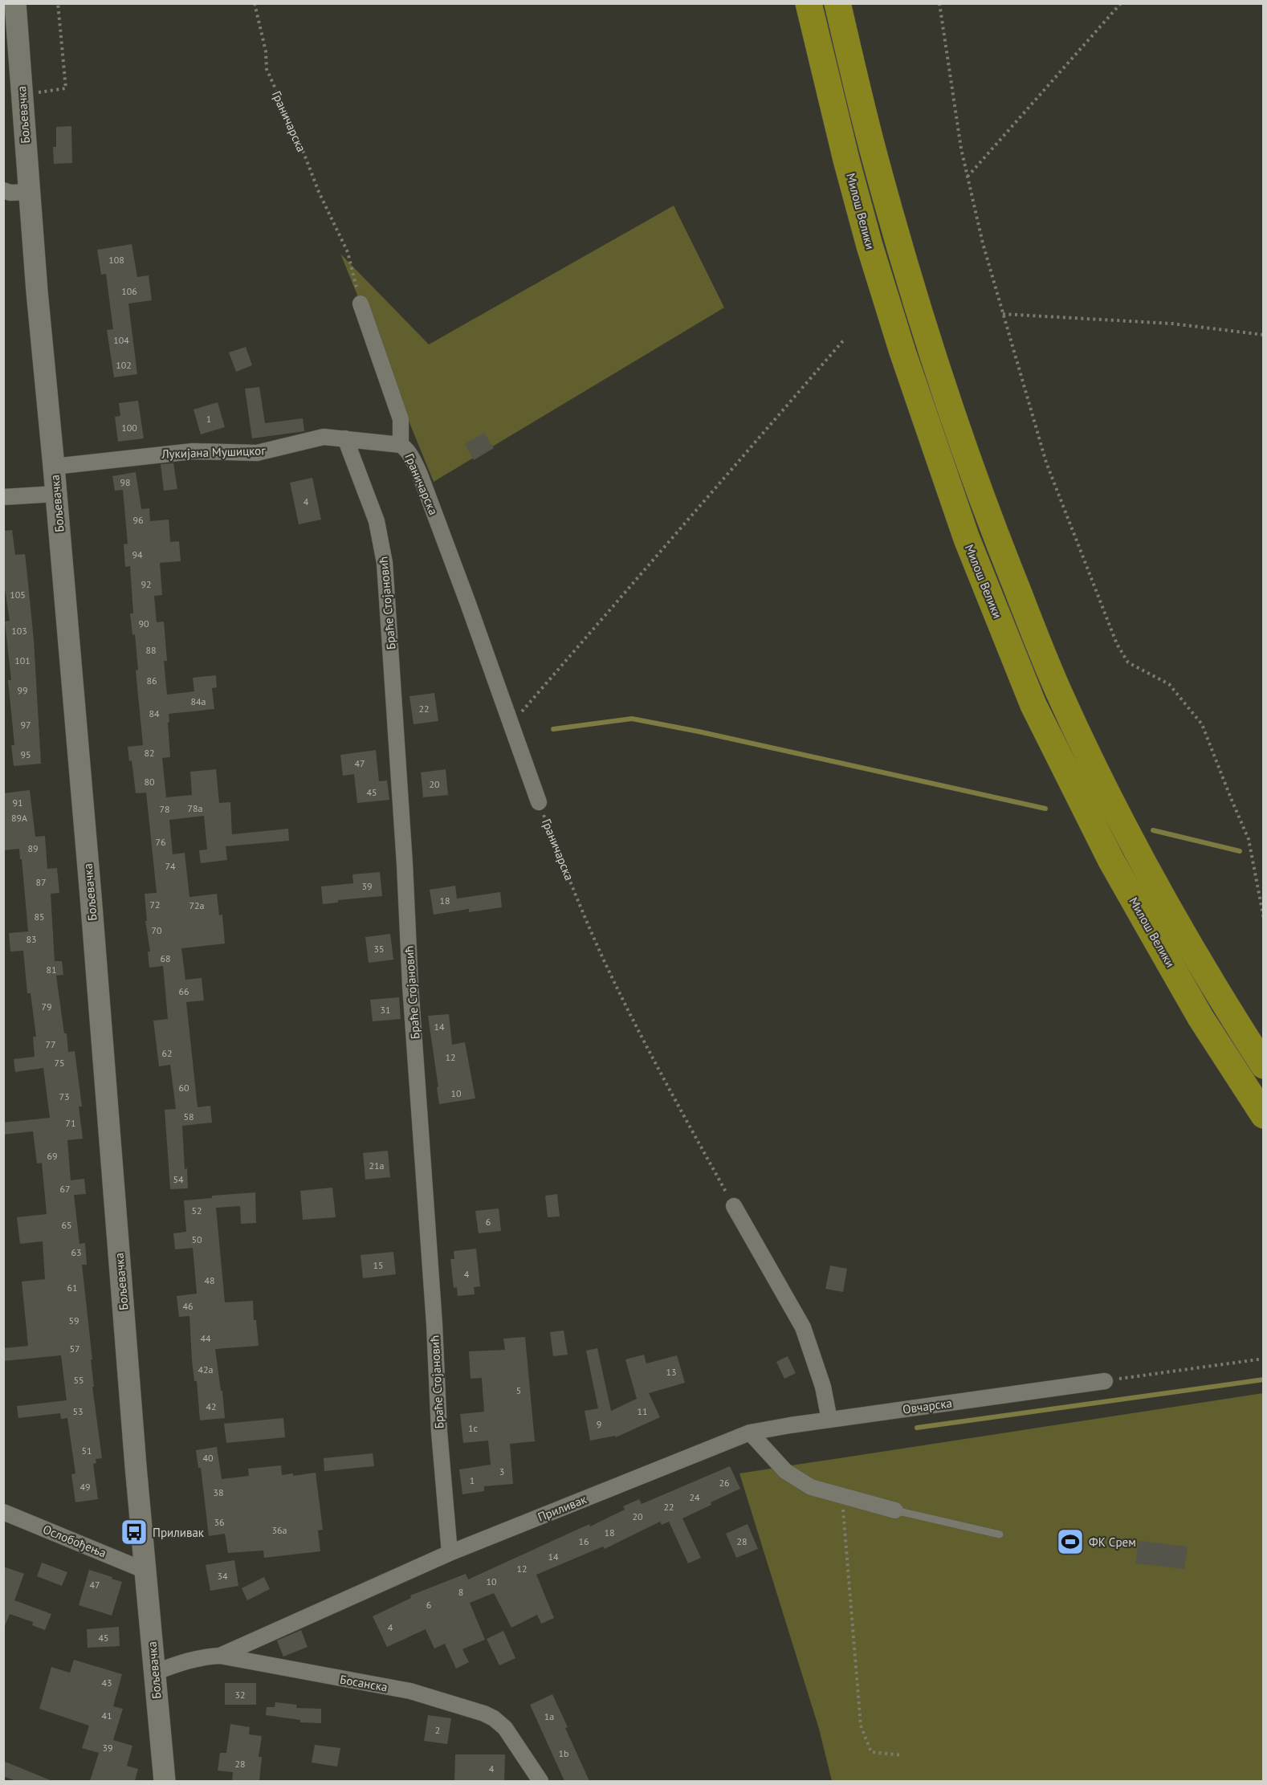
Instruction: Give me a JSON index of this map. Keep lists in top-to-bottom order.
{
  "streets": {
    "highway": ["Милош Велики"],
    "main road": ["Бољевачка"],
    "street": [
      "Граничарска",
      "Лукијана Мушицког",
      "Браће Стојановић",
      "Овчарска",
      "Приливак",
      "Ослобођења",
      "Босанска"
    ]
  },
  "crossings": [
    ["Бољевачка", "Лукијана Мушицког"],
    ["Бољевачка", "Ослобођења"],
    ["Бољевачка", "Босанска"],
    ["Граничарска", "Лукијана Мушицког"],
    ["Лукијана Мушицког", "Браће Стојановић"],
    ["Браће Стојановић", "Приливак"],
    ["Овчарска", "Приливак"],
    ["Приливак", "Босанска"]
  ],
  "places": {
    "bus stop": ["Приливак"],
    "sports": ["ФК Срем"]
  },
  "house_numbers": [
    "108",
    "106",
    "104",
    "102",
    "1",
    "100",
    "98",
    "4",
    "96",
    "94",
    "92",
    "105",
    "90",
    "103",
    "88",
    "101",
    "86",
    "99",
    "84a",
    "22",
    "84",
    "97",
    "82",
    "95",
    "47",
    "80",
    "20",
    "45",
    "91",
    "78a",
    "78",
    "89A",
    "76",
    "89",
    "74",
    "87",
    "39",
    "18",
    "72",
    "72a",
    "85",
    "70",
    "83",
    "35",
    "68",
    "81",
    "66",
    "79",
    "31",
    "14",
    "77",
    "62",
    "12",
    "75",
    "60",
    "10",
    "73",
    "58",
    "71",
    "69",
    "21a",
    "54",
    "67",
    "52",
    "6",
    "65",
    "50",
    "63",
    "15",
    "4",
    "48",
    "61",
    "46",
    "59",
    "44",
    "57",
    "42a",
    "13",
    "55",
    "5",
    "42",
    "53",
    "11",
    "9",
    "1c",
    "51",
    "40",
    "3",
    "1",
    "26",
    "49",
    "38",
    "24",
    "22",
    "20",
    "36",
    "36a",
    "18",
    "16",
    "28",
    "14",
    "12",
    "34",
    "10",
    "47",
    "8",
    "6",
    "4",
    "45",
    "43",
    "32",
    "41",
    "1a",
    "2",
    "39",
    "1b",
    "28",
    "4"
  ]
}
